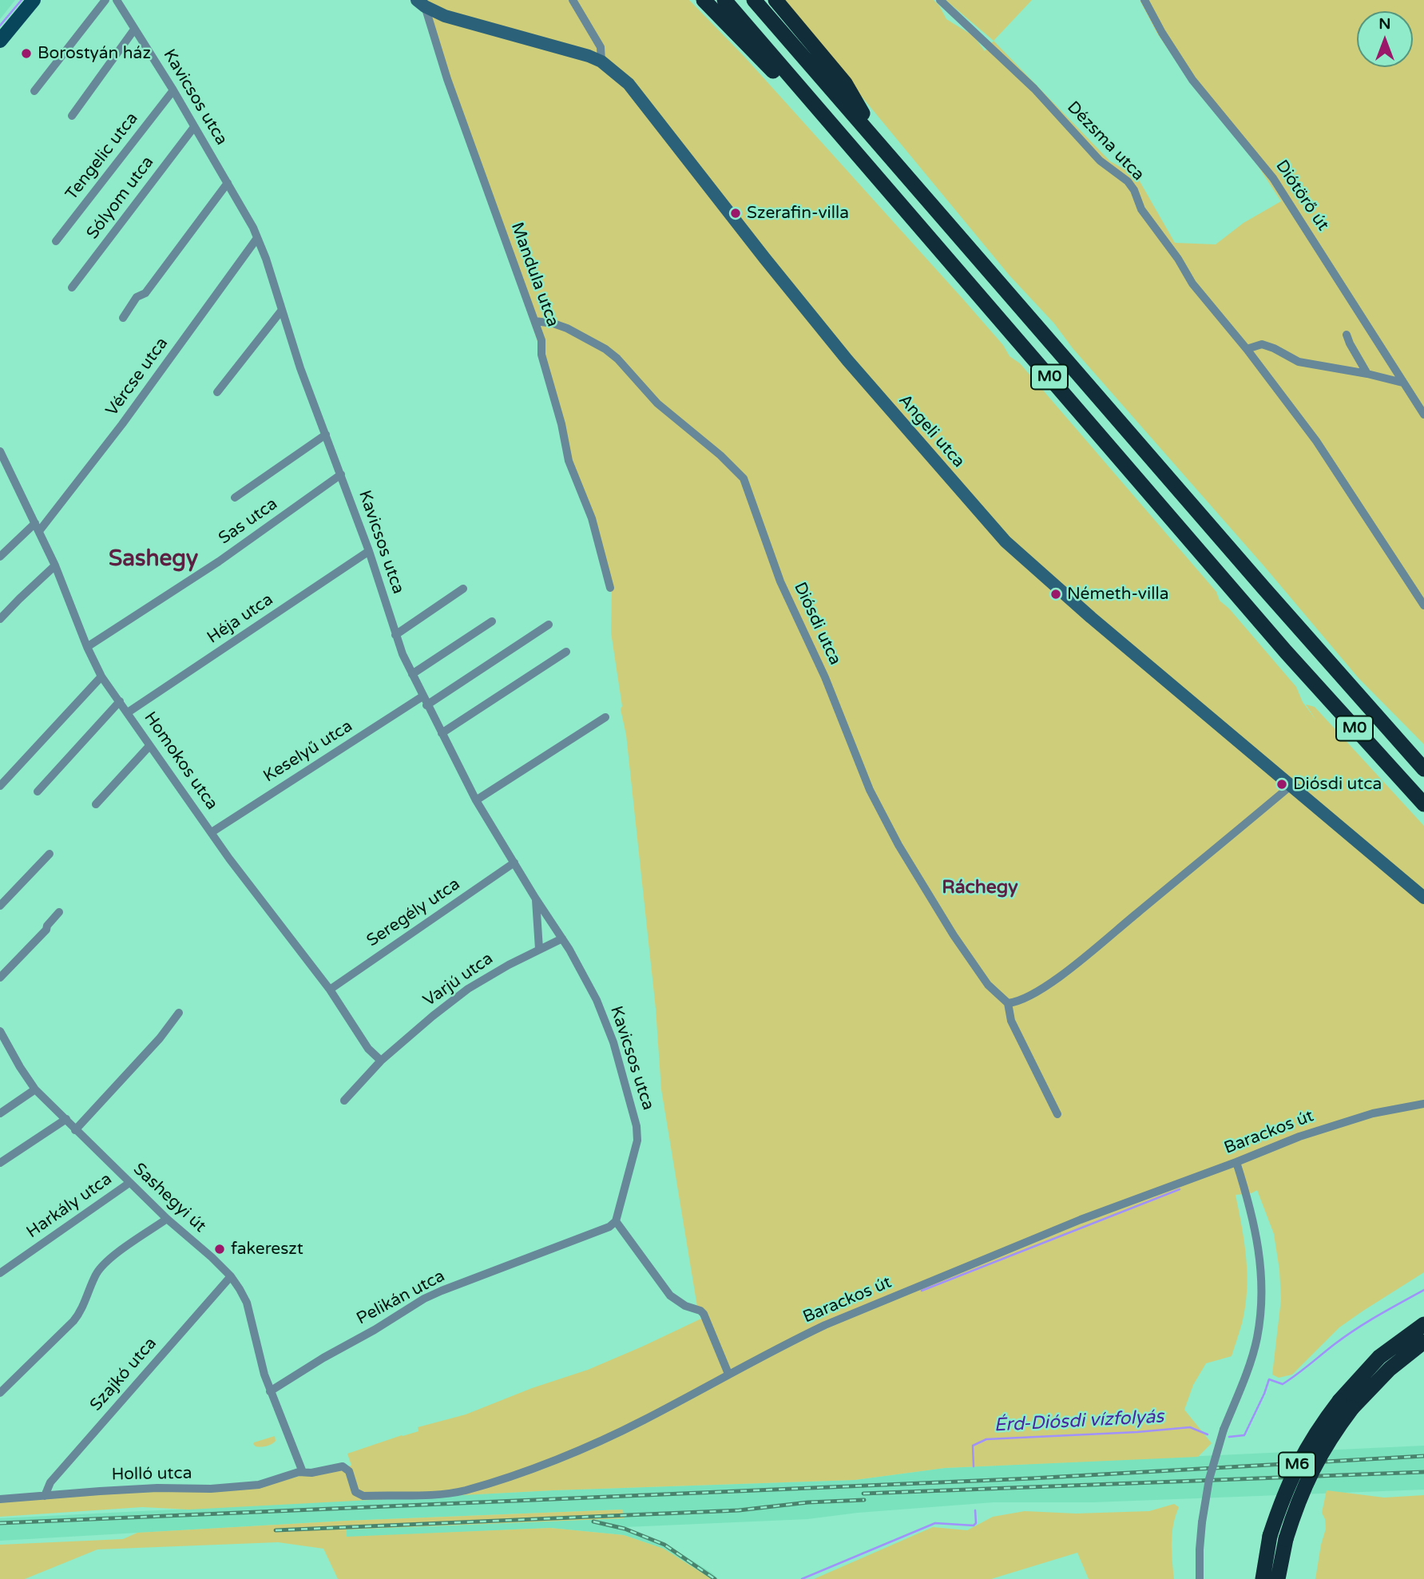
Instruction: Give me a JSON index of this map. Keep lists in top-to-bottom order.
{
  "streets": {
    "highway": ["M0", "M6"],
    "street": [
      "Kavicsos utca",
      "Dézsma utca",
      "Tengelic utca",
      "Diótörő út",
      "Sólyom utca",
      "Mandula utca",
      "Vércse utca",
      "Angeli utca",
      "Sas utca",
      "Héja utca",
      "Diósdi utca",
      "Keselyű utca",
      "Homokos utca",
      "Seregély utca",
      "Varjú utca",
      "Barackos út",
      "Sashegyi út",
      "Harkály utca",
      "Pelikán utca",
      "Szajkó utca",
      "Holló utca"
    ]
  },
  "crossings": [
    ["Kavicsos utca", "Tengelic utca"],
    ["Kavicsos utca", "Sólyom utca"],
    ["Kavicsos utca", "Vércse utca"],
    ["Kavicsos utca", "Sas utca"],
    ["Kavicsos utca", "Héja utca"],
    ["Kavicsos utca", "Keselyű utca"],
    ["Kavicsos utca", "Seregély utca"],
    ["Kavicsos utca", "Varjú utca"],
    ["Kavicsos utca", "Pelikán utca"],
    ["Mandula utca", "Angeli utca"],
    ["Mandula utca", "Diósdi utca"],
    ["Vércse utca", "Homokos utca"],
    ["Sas utca", "Homokos utca"],
    ["Héja utca", "Homokos utca"],
    ["Keselyű utca", "Homokos utca"],
    ["Homokos utca", "Seregély utca"],
    ["Homokos utca", "Varjú utca"],
    ["Barackos út", "Sashegyi út"],
    ["Barackos út", "Holló utca"],
    ["Sashegyi út", "Harkály utca"],
    ["Sashegyi út", "Pelikán utca"],
    ["Sashegyi út", "Szajkó utca"],
    ["Sashegyi út", "Holló utca"],
    ["Szajkó utca", "Holló utca"]
  ],
  "districts": ["Sashegy", "Ráchegy"],
  "water": ["Érd-Diósdi vízfolyás"],
  "places": [
    "Borostyán ház",
    "Szerafin-villa",
    "Németh-villa",
    "Diósdi utca",
    "fakereszt"
  ],
  "north": "top"
}
